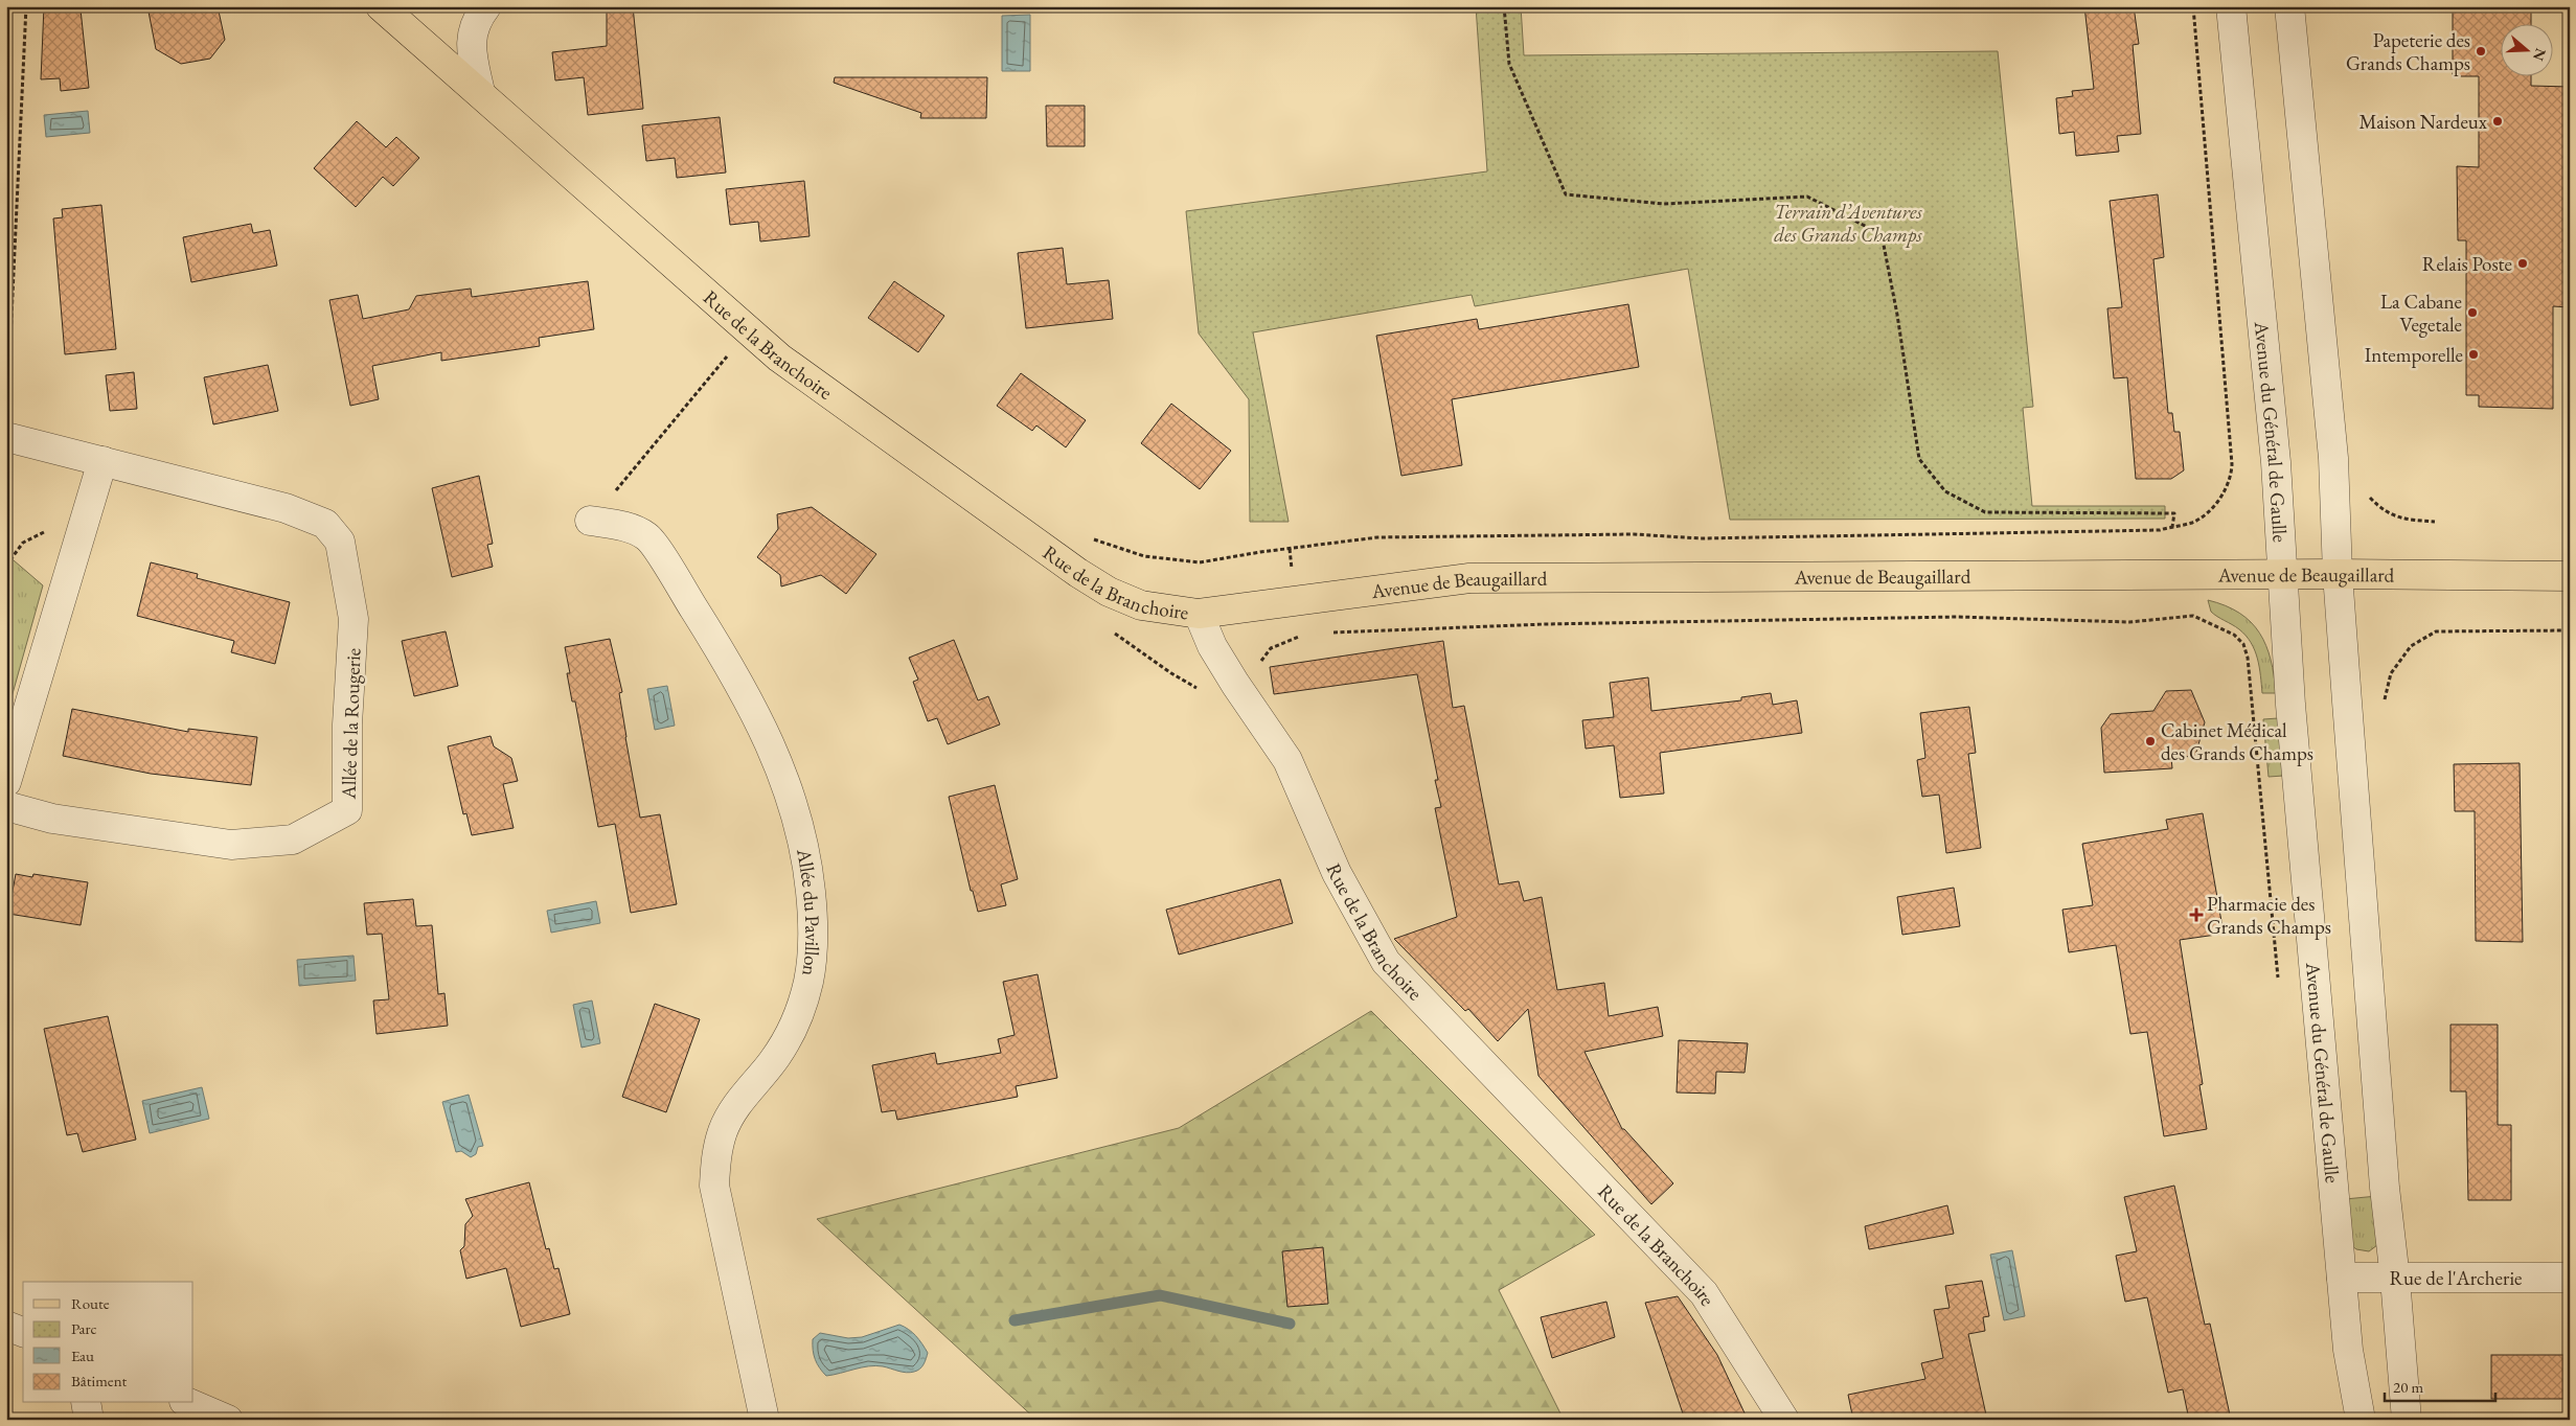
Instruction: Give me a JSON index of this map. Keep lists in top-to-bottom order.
{
  "streets": {
    "main road": ["Rue de la Branchoire", "Avenue de Beaugaillard"],
    "street": [
      "Avenue du Général de Gaulle",
      "Allée de la Rougerie",
      "Allée du Pavillon",
      "Rue de l'Archerie"
    ]
  },
  "crossings": [
    ["Rue de la Branchoire", "Avenue de Beaugaillard"],
    ["Avenue du Général de Gaulle", "Avenue de Beaugaillard"],
    ["Avenue du Général de Gaulle", "Rue de l'Archerie"]
  ],
  "parks": ["Terrain d’Aventures des Grands Champs"],
  "places": {
    "other": [
      "Papeterie des Grands Champs",
      "Maison Nardeux",
      "Relais Poste",
      "La Cabane Vegetale",
      "Intemporelle",
      "Cabinet Médical des Grands Champs"
    ],
    "health": ["Pharmacie des Grands Champs"]
  },
  "legend": [
    "Route",
    "Parc",
    "Eau",
    "Bâtiment"
  ],
  "scale_bar": "20 m",
  "north": "right"
}
